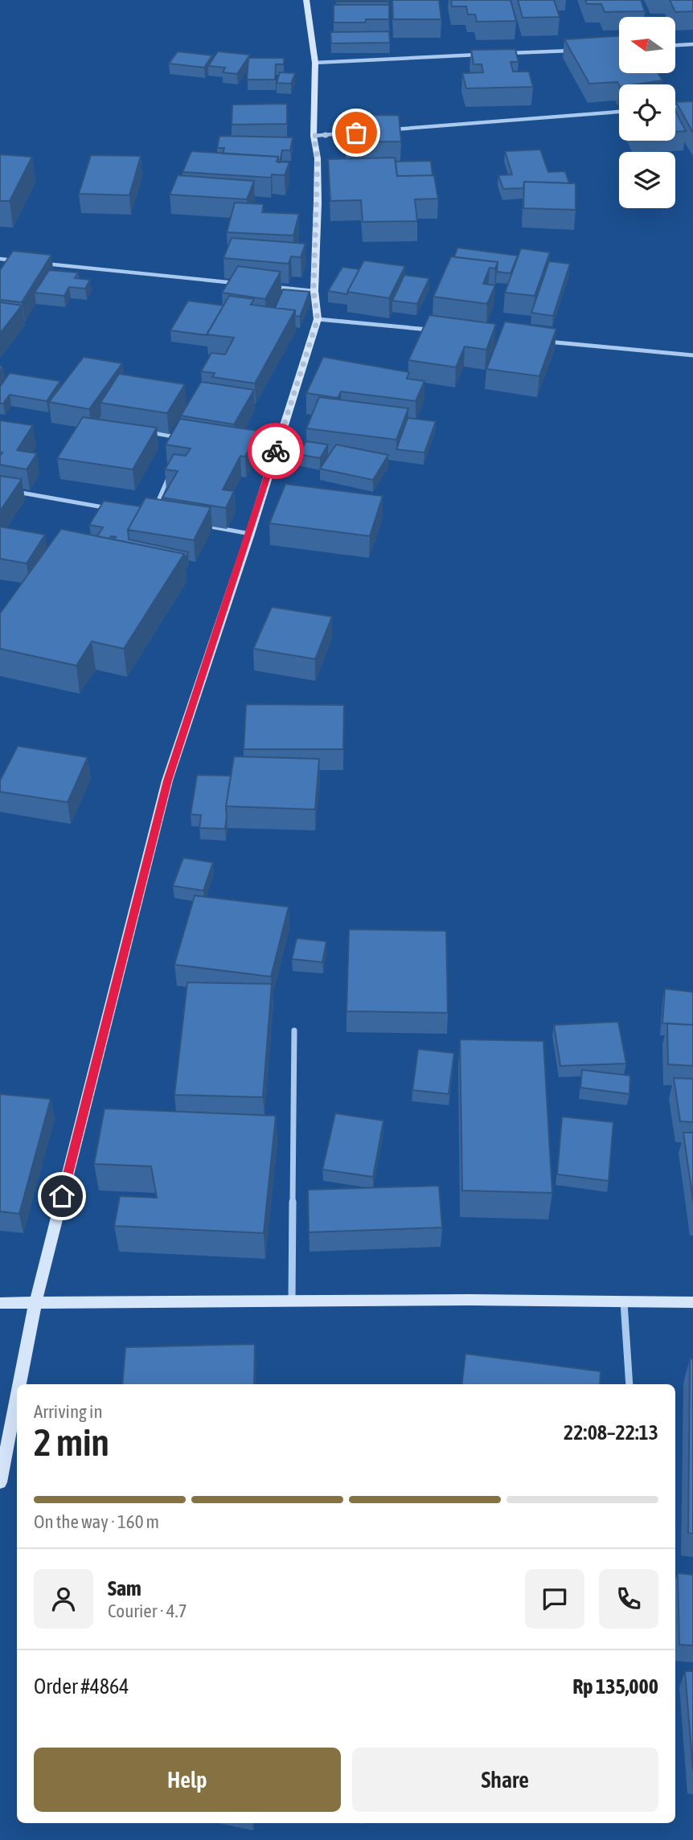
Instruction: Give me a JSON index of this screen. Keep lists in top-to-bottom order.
{
  "north": "left",
  "page": {
    "heading": ["2 min", "Arriving in", "22:08–22:13"],
    "panel": [
      "Sam",
      "Courier · 4.7",
      "Order #4864",
      "Rp 135,000"
    ],
    "bar": "On the way · 160 m",
    "buttons": ["Help", "Share"]
  }
}
